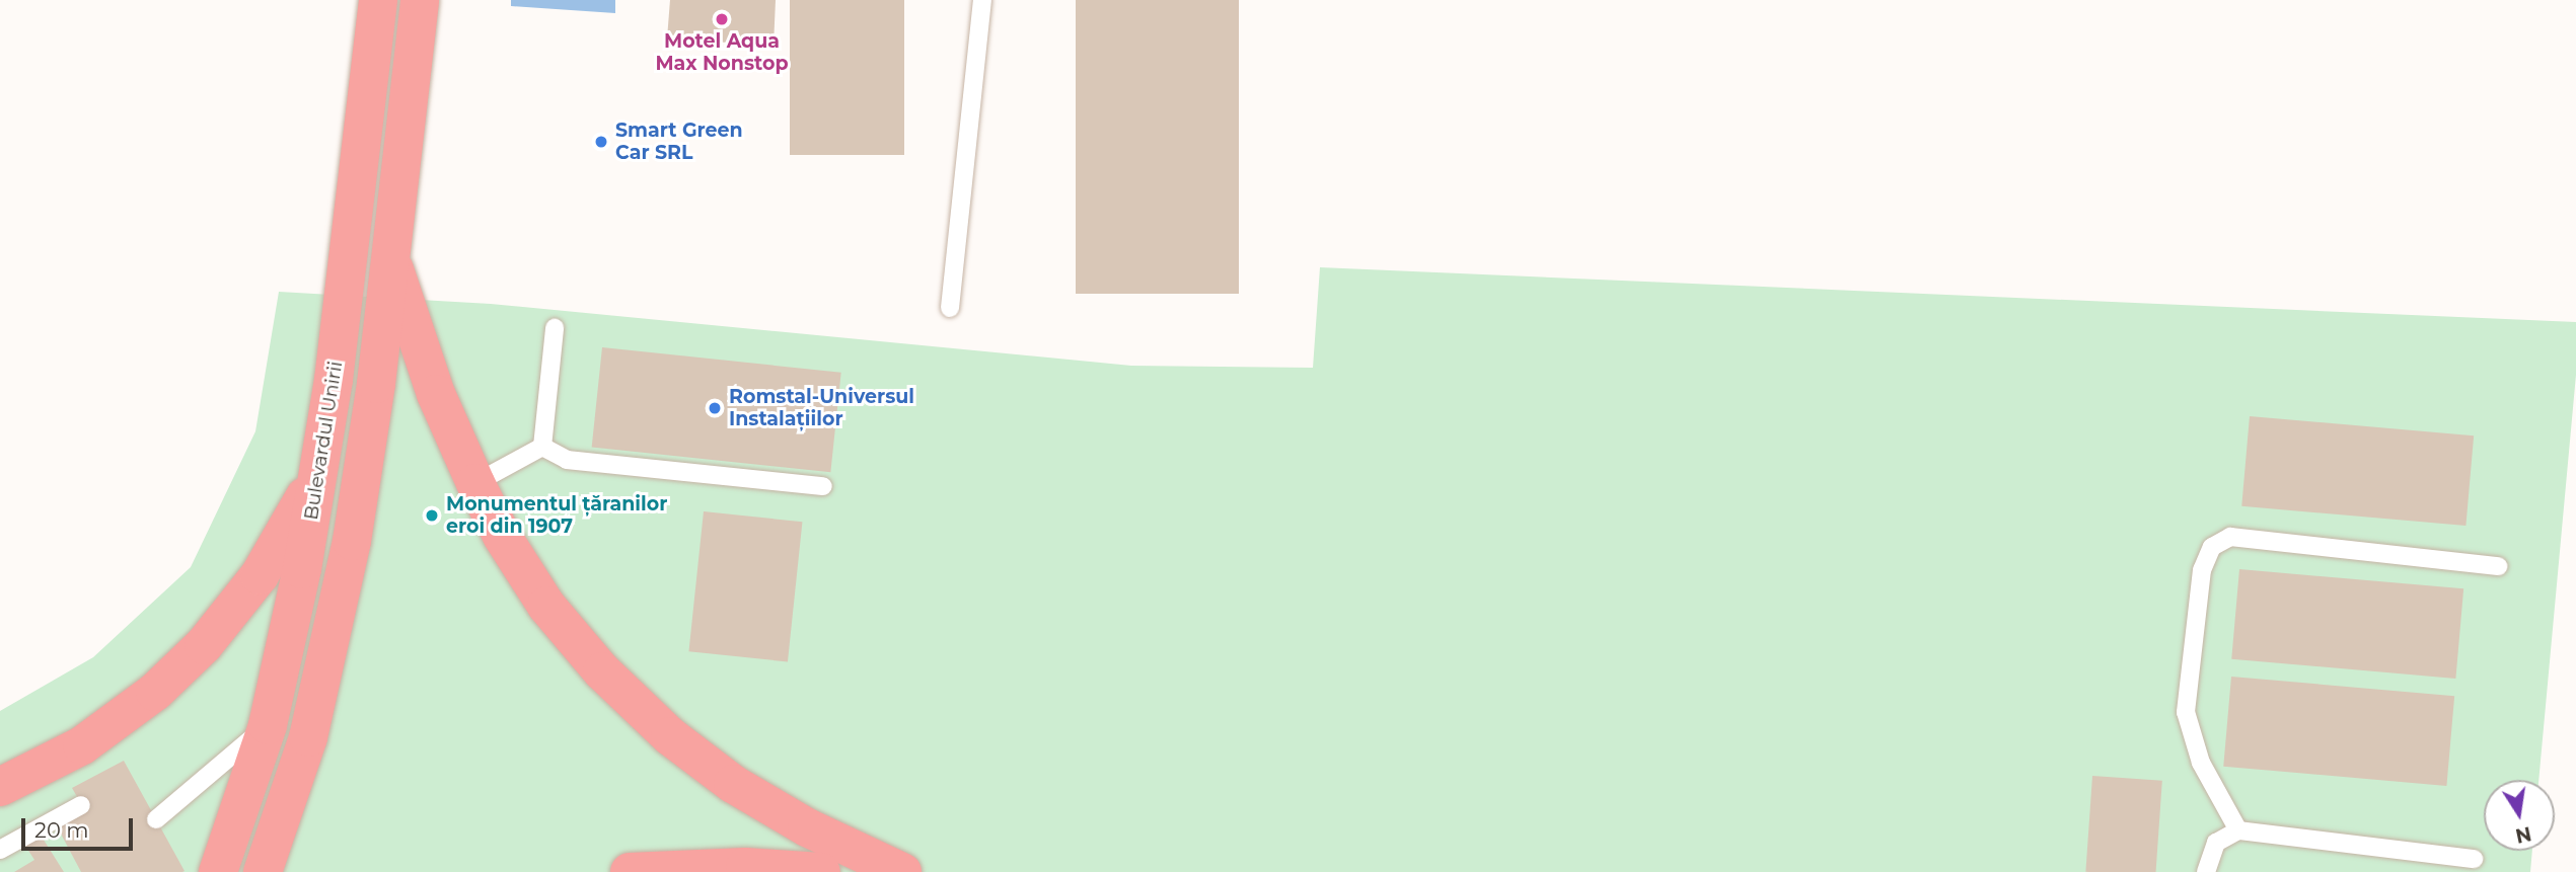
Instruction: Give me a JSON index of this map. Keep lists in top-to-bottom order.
{
  "streets": {
    "main road": ["Bulevardul Unirii"]
  },
  "places": [
    "Motel Aqua Max Nonstop",
    "Smart Green Car SRL",
    "Romstal-Universul Instalațiilor",
    "Monumentul țăranilor eroi din 1907"
  ],
  "scale_bar": "20 m",
  "north": "bottom"
}
